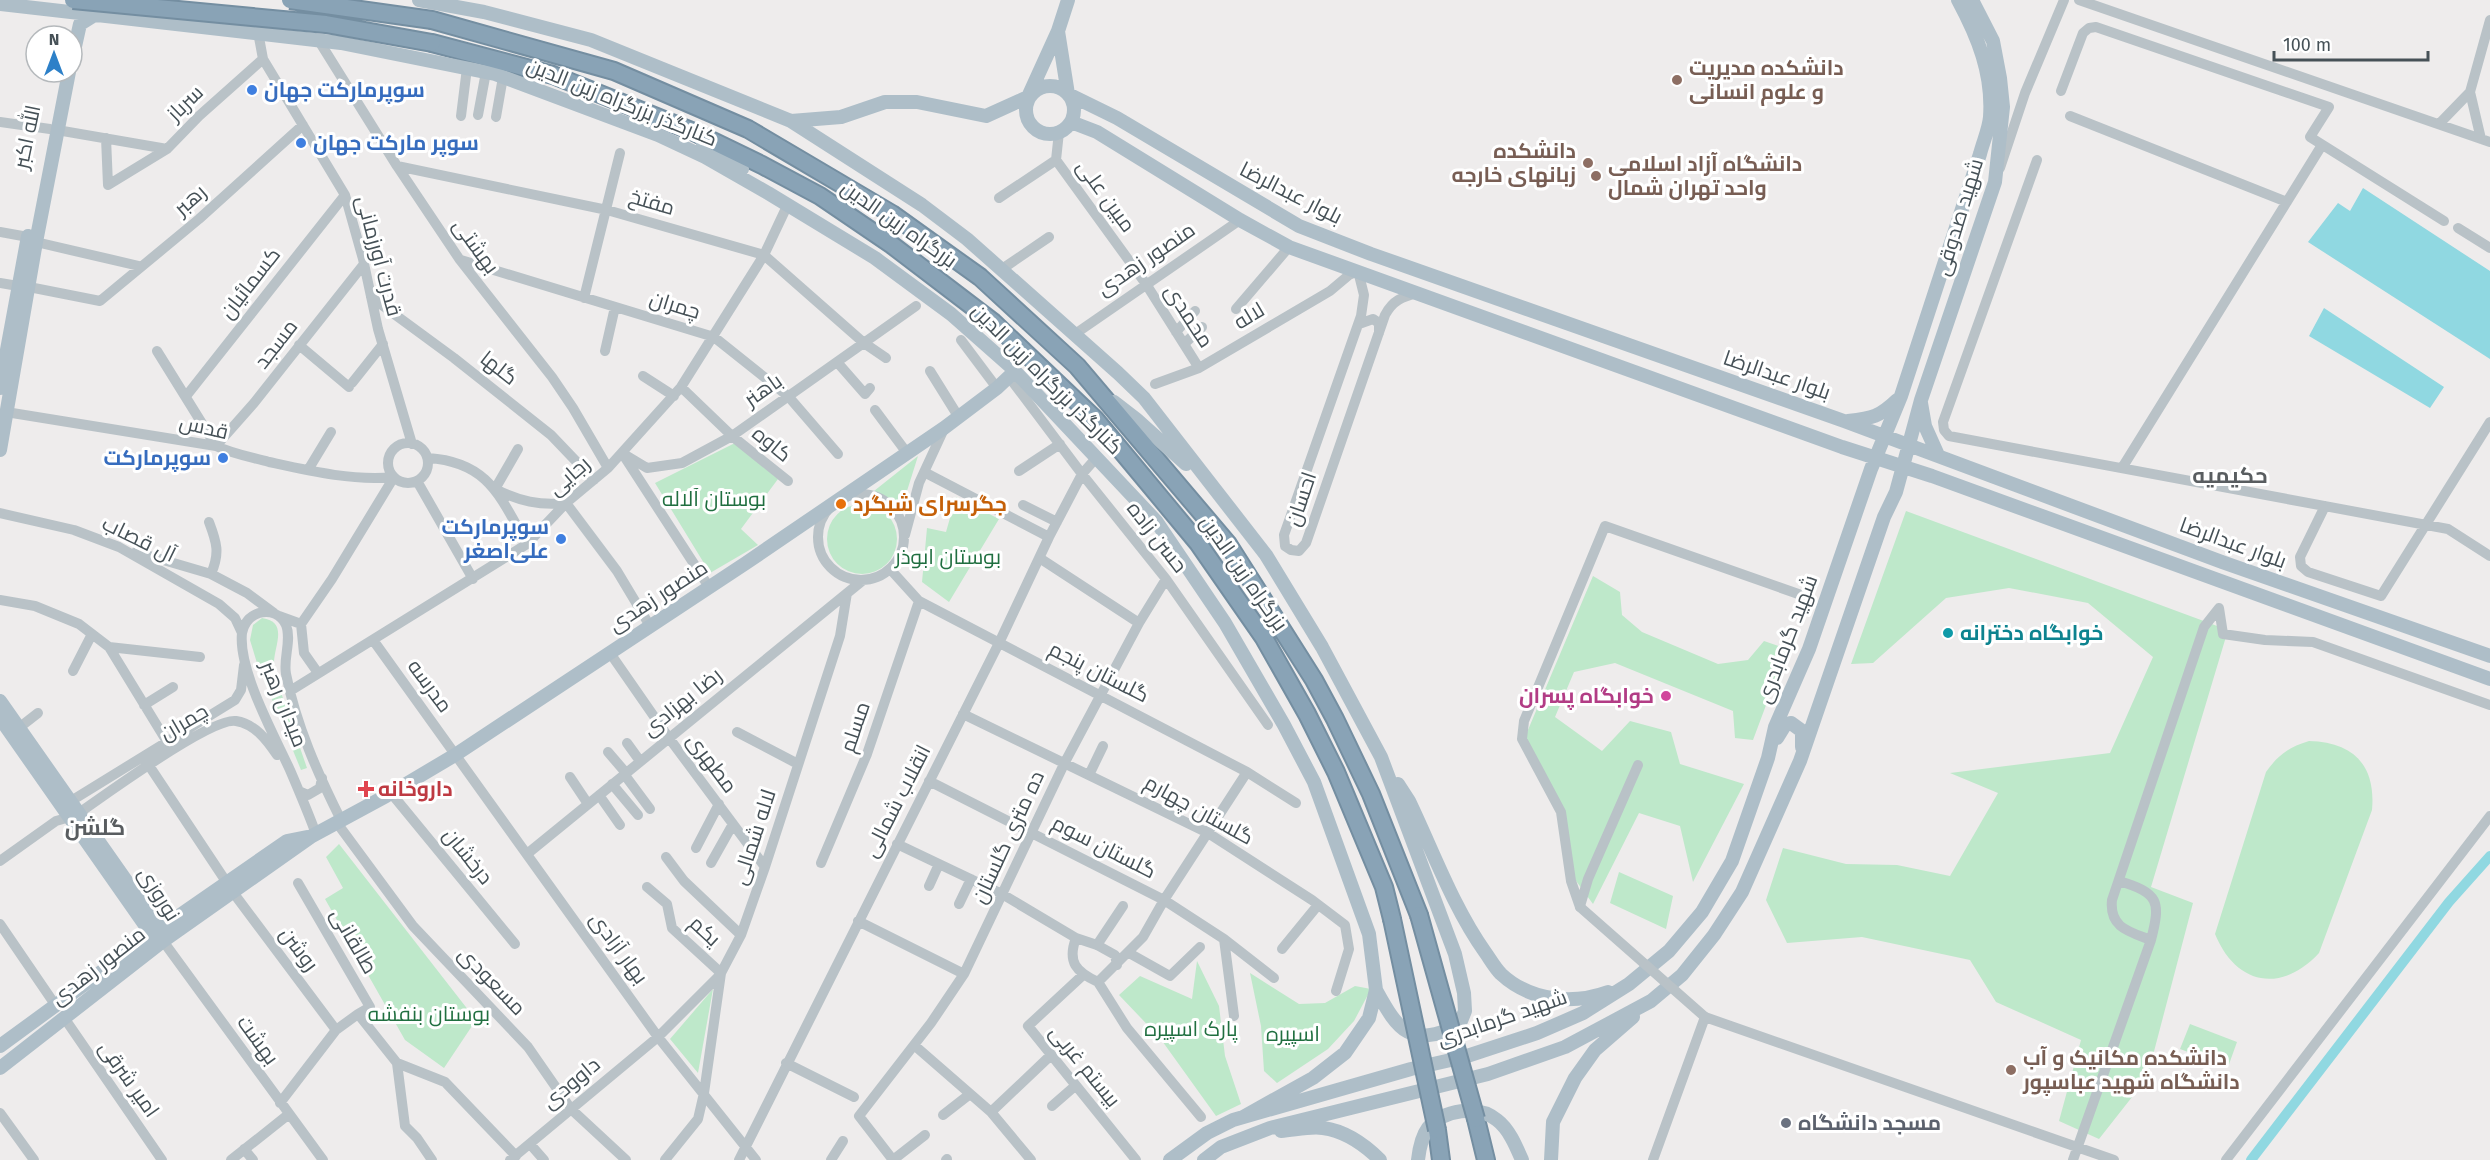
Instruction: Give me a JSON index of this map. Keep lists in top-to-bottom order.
{
  "streets": {
    "highway": ["بزرگراه زین الدین"],
    "main road": [
      "کنارگذر بزرگراه زین الدین",
      "الله اکبر",
      "بلوار عبدالرضا",
      "شهید صدوقی",
      "منصور زهدی",
      "شهید گرمابدری",
      "نوروزی"
    ],
    "street": [
      "سرباز",
      "مبین علی",
      "رهبر",
      "مفتخ",
      "بهشتی",
      "قدرت آورزمانی",
      "کسمائیان",
      "چمران",
      "محمدی",
      "لاله",
      "مسجد",
      "گلها",
      "باهنر",
      "قدس",
      "کاوه",
      "رجایی",
      "احسان",
      "حسن زاده",
      "آل قصاب",
      "گلستان پنجم",
      "مدرسه",
      "رضا بهزادی",
      "میدان رهبر",
      "مسلم",
      "مطهری",
      "انقلاب شمالی",
      "گلستان چهارم",
      "لاله شمالی",
      "ده متری گلستان",
      "گلستان سوم",
      "درخشان",
      "یکم",
      "طالقانی",
      "بهار آزادی",
      "روشن",
      "مسعودی",
      "بهشت",
      "بیستم غربی",
      "امیر شرقی",
      "داوودی"
    ]
  },
  "crossings": [
    ["کنارگذر بزرگراه زین الدین", "بزرگراه زین الدین"],
    ["کنارگذر بزرگراه زین الدین", "بهشتی"],
    ["کنارگذر بزرگراه زین الدین", "منصور زهدی"],
    ["کنارگذر بزرگراه زین الدین", "رجایی"],
    ["کنارگذر بزرگراه زین الدین", "حسن زاده"],
    ["کنارگذر بزرگراه زین الدین", "انقلاب شمالی"],
    ["سرباز", "قدرت آورزمانی"],
    ["الله اکبر", "رهبر"],
    ["بلوار عبدالرضا", "شهید صدوقی"],
    ["بلوار عبدالرضا", "منصور زهدی"],
    ["بلوار عبدالرضا", "لاله"],
    ["بلوار عبدالرضا", "احسان"],
    ["بلوار عبدالرضا", "شهید گرمابدری"],
    ["مبین علی", "منصور زهدی"],
    ["مبین علی", "محمدی"],
    ["رهبر", "قدرت آورزمانی"],
    ["مفتخ", "بهشتی"],
    ["مفتخ", "باهنر"],
    ["مفتخ", "رجایی"],
    ["شهید صدوقی", "شهید گرمابدری"],
    ["بهشتی", "چمران"],
    ["بهشتی", "رجایی"],
    ["قدرت آورزمانی", "کسمائیان"],
    ["قدرت آورزمانی", "مسجد"],
    ["قدرت آورزمانی", "گلها"],
    ["قدرت آورزمانی", "قدس"],
    ["منصور زهدی", "محمدی"],
    ["منصور زهدی", "حسن زاده"],
    ["منصور زهدی", "گلستان پنجم"],
    ["منصور زهدی", "مدرسه"],
    ["منصور زهدی", "رضا بهزادی"],
    ["منصور زهدی", "میدان رهبر"],
    ["منصور زهدی", "مطهری"],
    ["منصور زهدی", "درخشان"],
    ["منصور زهدی", "نوروزی"],
    ["منصور زهدی", "بهار آزادی"],
    ["منصور زهدی", "روشن"],
    ["منصور زهدی", "مسعودی"],
    ["منصور زهدی", "بهشت"],
    ["منصور زهدی", "امیر شرقی"],
    ["چمران", "باهنر"],
    ["چمران", "رجایی"],
    ["چمران", "میدان رهبر"],
    ["چمران", "نوروزی"],
    ["چمران", "روشن"],
    ["محمدی", "لاله"],
    ["لاله", "احسان"],
    ["مسجد", "قدس"],
    ["گلها", "رجایی"],
    ["باهنر", "کاوه"],
    ["باهنر", "رجایی"],
    ["کاوه", "رجایی"],
    ["رجایی", "مدرسه"],
    ["رجایی", "میدان رهبر"],
    ["حسن زاده", "انقلاب شمالی"],
    ["حسن زاده", "ده متری گلستان"],
    ["آل قصاب", "میدان رهبر"],
    ["گلستان پنجم", "رضا بهزادی"],
    ["گلستان پنجم", "مسلم"],
    ["گلستان پنجم", "انقلاب شمالی"],
    ["گلستان پنجم", "ده متری گلستان"],
    ["مدرسه", "بهار آزادی"],
    ["رضا بهزادی", "مطهری"],
    ["رضا بهزادی", "لاله شمالی"],
    ["رضا بهزادی", "بهار آزادی"],
    ["میدان رهبر", "مسعودی"],
    ["مطهری", "لاله شمالی"],
    ["انقلاب شمالی", "گلستان چهارم"],
    ["انقلاب شمالی", "گلستان سوم"],
    ["انقلاب شمالی", "بهار آزادی"],
    ["گلستان چهارم", "ده متری گلستان"],
    ["لاله شمالی", "یکم"],
    ["لاله شمالی", "بهار آزادی"],
    ["لاله شمالی", "داوودی"],
    ["ده متری گلستان", "گلستان سوم"],
    ["نوروزی", "بهشت"],
    ["یکم", "داوودی"],
    ["بهار آزادی", "داوودی"],
    ["مسعودی", "داوودی"]
  ],
  "districts": ["حکیمیه", "گلشن"],
  "parks": [
    "بوستان آلاله",
    "بوستان ابوذر",
    "بوستان بنفشه",
    "پارک اسپیره",
    "اسپیره"
  ],
  "places": {
    "other": [
      "دانشکده مدیریت و علوم انسانی",
      "سوپرمارکت جهان",
      "سوپر مارکت جهان",
      "دانشکده زبانهای خارجه",
      "دانشگاه آزاد اسلامی واحد تهران شمال",
      "سوپرمارکت",
      "جگرسرای شبگرد",
      "سوپرمارکت علی‌اصغر",
      "خوابگاه دخترانه",
      "خوابگاه پسران",
      "دانشکده مکانیک و آب دانشگاه شهید عباسپور",
      "مسجد دانشگاه"
    ],
    "health": ["داروخانه"]
  },
  "scale_bar": "100 m",
  "north": "top"
}
